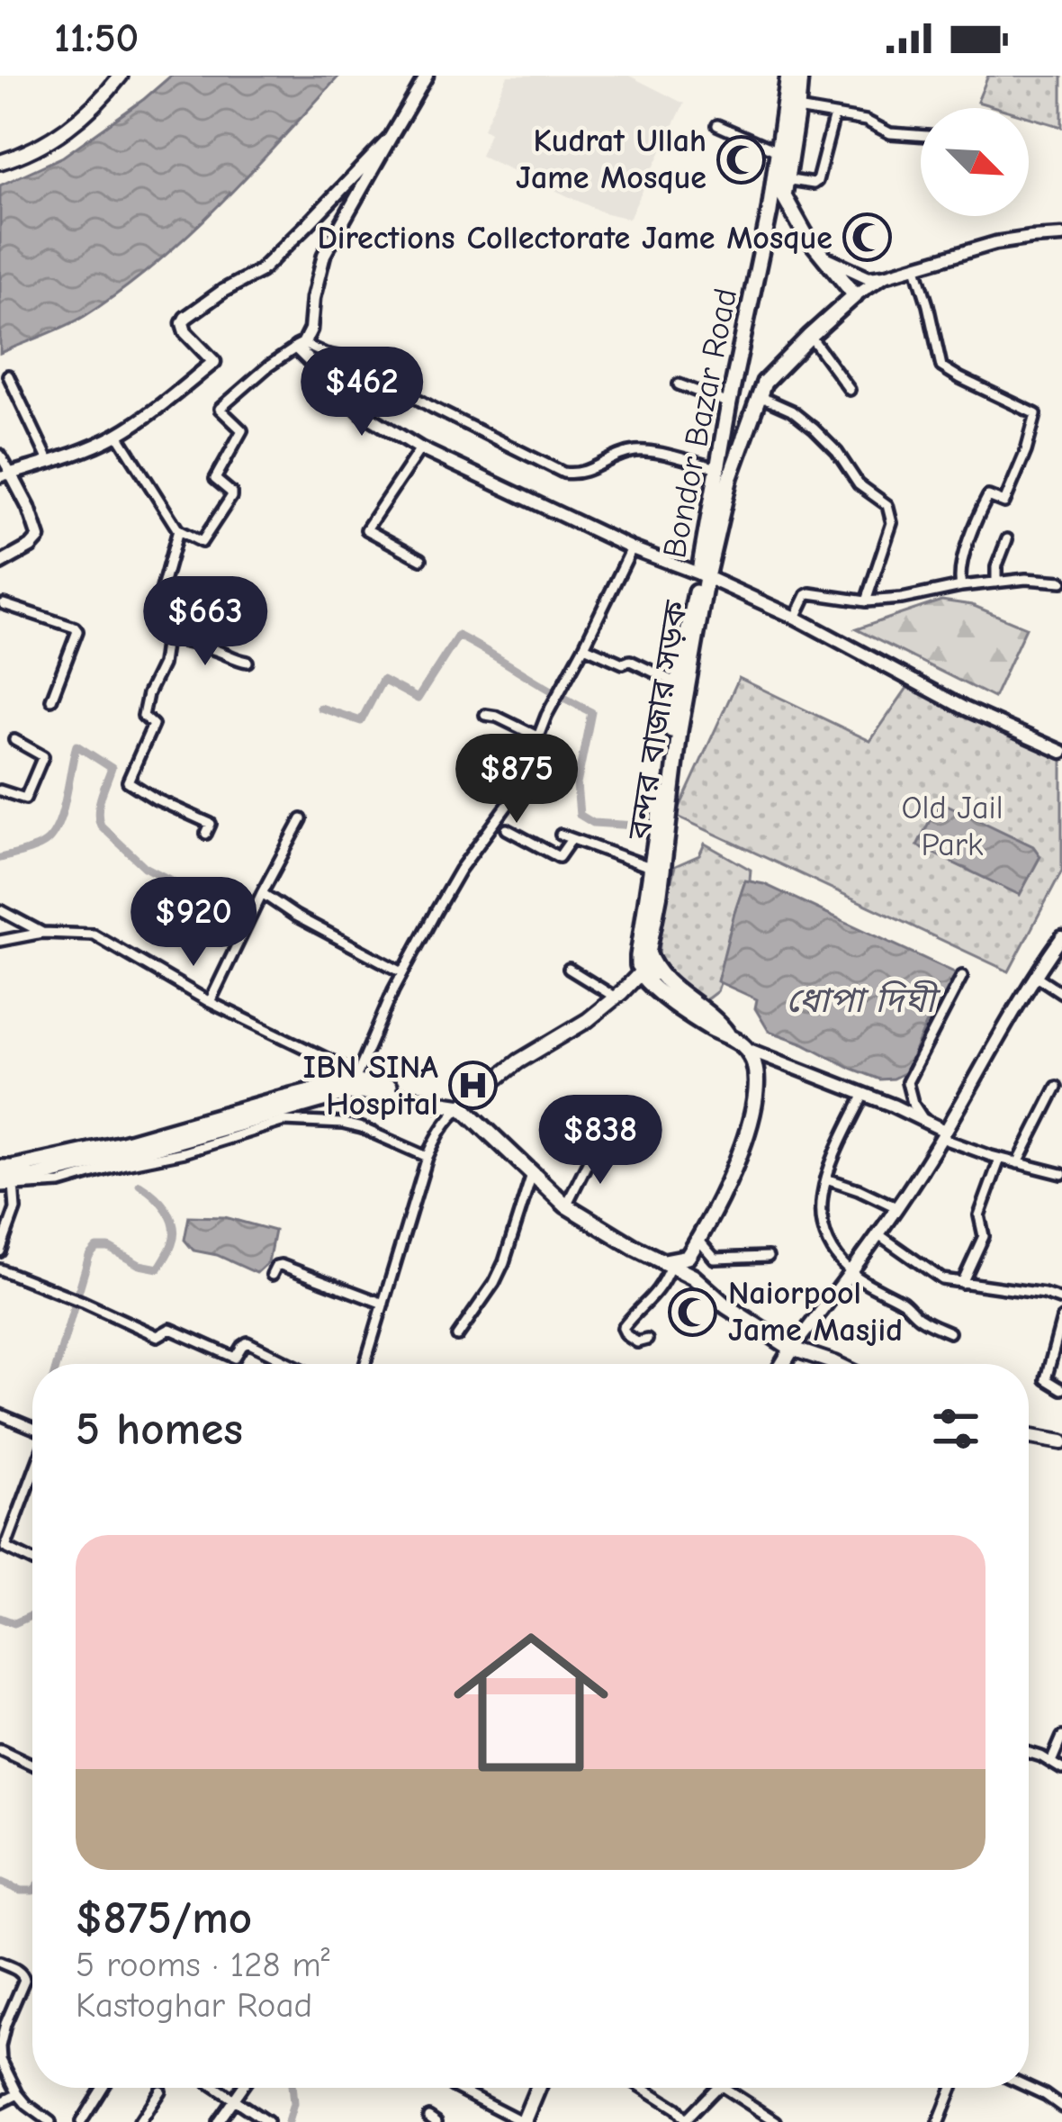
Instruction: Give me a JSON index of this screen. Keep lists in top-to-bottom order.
{
  "streets": {
    "highway": ["Bondor Bazar Road", "বন্দর বাজার সড়ক"]
  },
  "crossings": [
    ["Bondor Bazar Road", "বন্দর বাজার সড়ক"]
  ],
  "water": ["ধোপা দিঘী"],
  "parks": ["Old Jail Park"],
  "places": {
    "mosque": ["Kudrat Ullah Jame Mosque", "Directions Collectorate Jame Mosque", "Naiorpool Jame Masjid"],
    "hospital": ["IBN SINA Hospital"]
  },
  "north": "bottom right",
  "page": {
    "status": "11:50",
    "price": [
      "$462",
      "$663",
      "$875",
      "$920",
      "$838"
    ],
    "heading": "5 homes",
    "list": [
      {
        "name": "$875/mo",
        "note": "5 rooms · 128 m² · Kastoghar Road"
      }
    ]
  }
}
